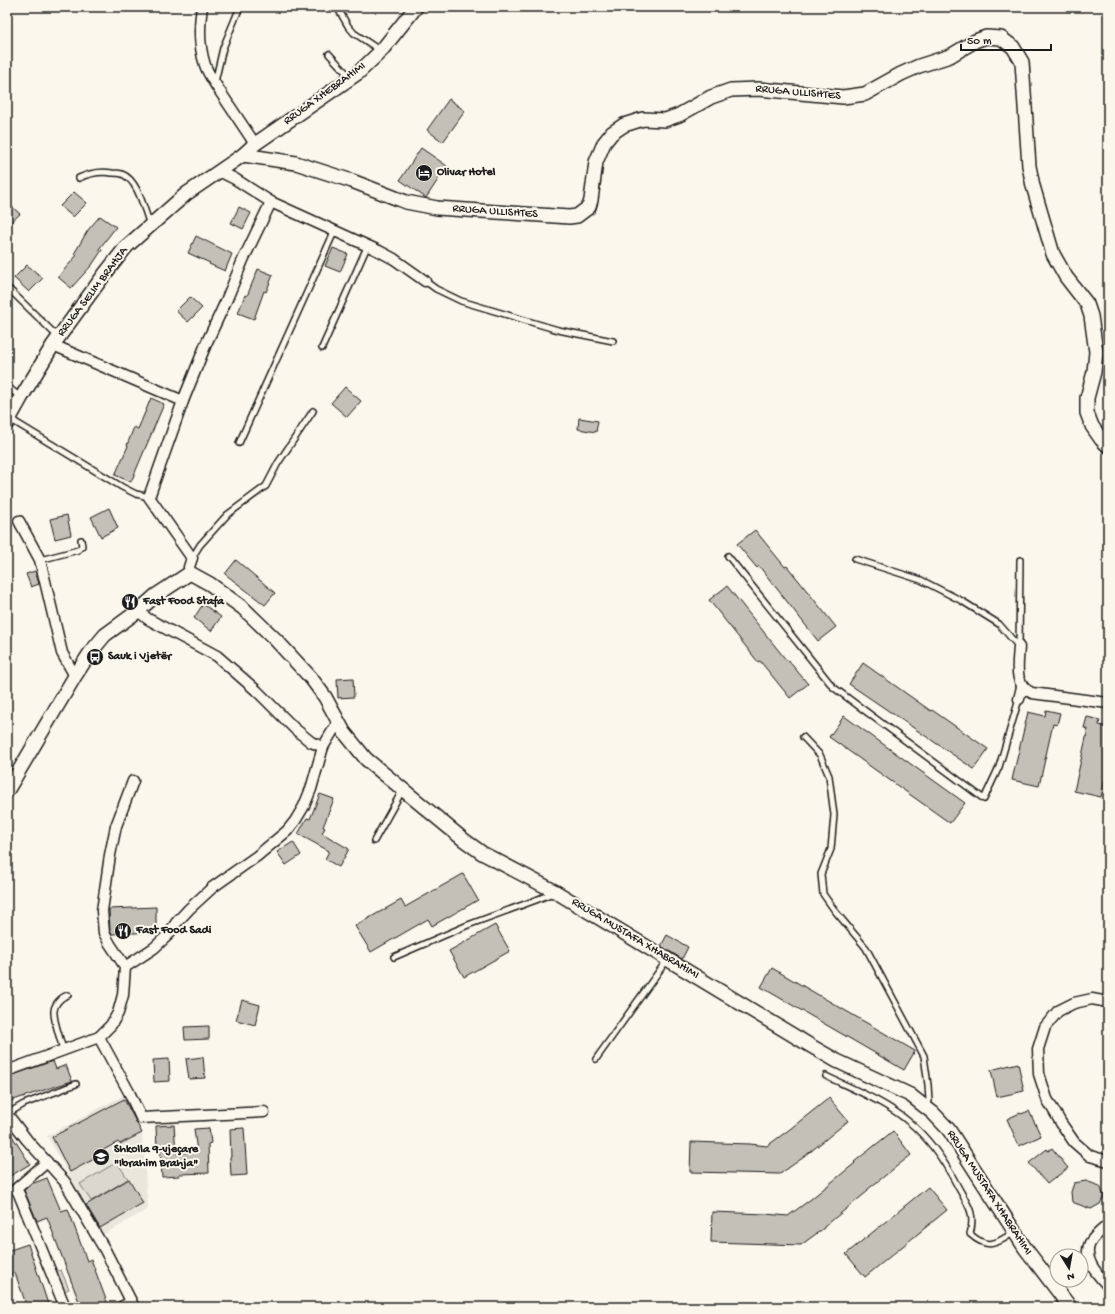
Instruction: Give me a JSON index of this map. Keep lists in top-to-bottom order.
{
  "streets": {
    "street": [
      "RRUGA ULLISHTES",
      "RRUGA XHEBRAHIMI",
      "RRUGA SELIM BRAHJA",
      "RRUGA MUSTAFA XHABRAHIMI"
    ]
  },
  "crossings": [
    ["RRUGA ULLISHTES", "RRUGA XHEBRAHIMI"],
    ["RRUGA ULLISHTES", "RRUGA SELIM BRAHJA"],
    ["RRUGA XHEBRAHIMI", "RRUGA SELIM BRAHJA"]
  ],
  "places": {
    "hotel": ["Olivar Hotel"],
    "restaurant": ["Fast Food Stafa", "Fast Food Sadi"],
    "bus stop": ["Sauk i Vjetër"],
    "school or university": ["Shkolla 9-vjeçare \"Ibrahim Brahja\""]
  },
  "scale_bar": "50 m",
  "north": "bottom"
}
